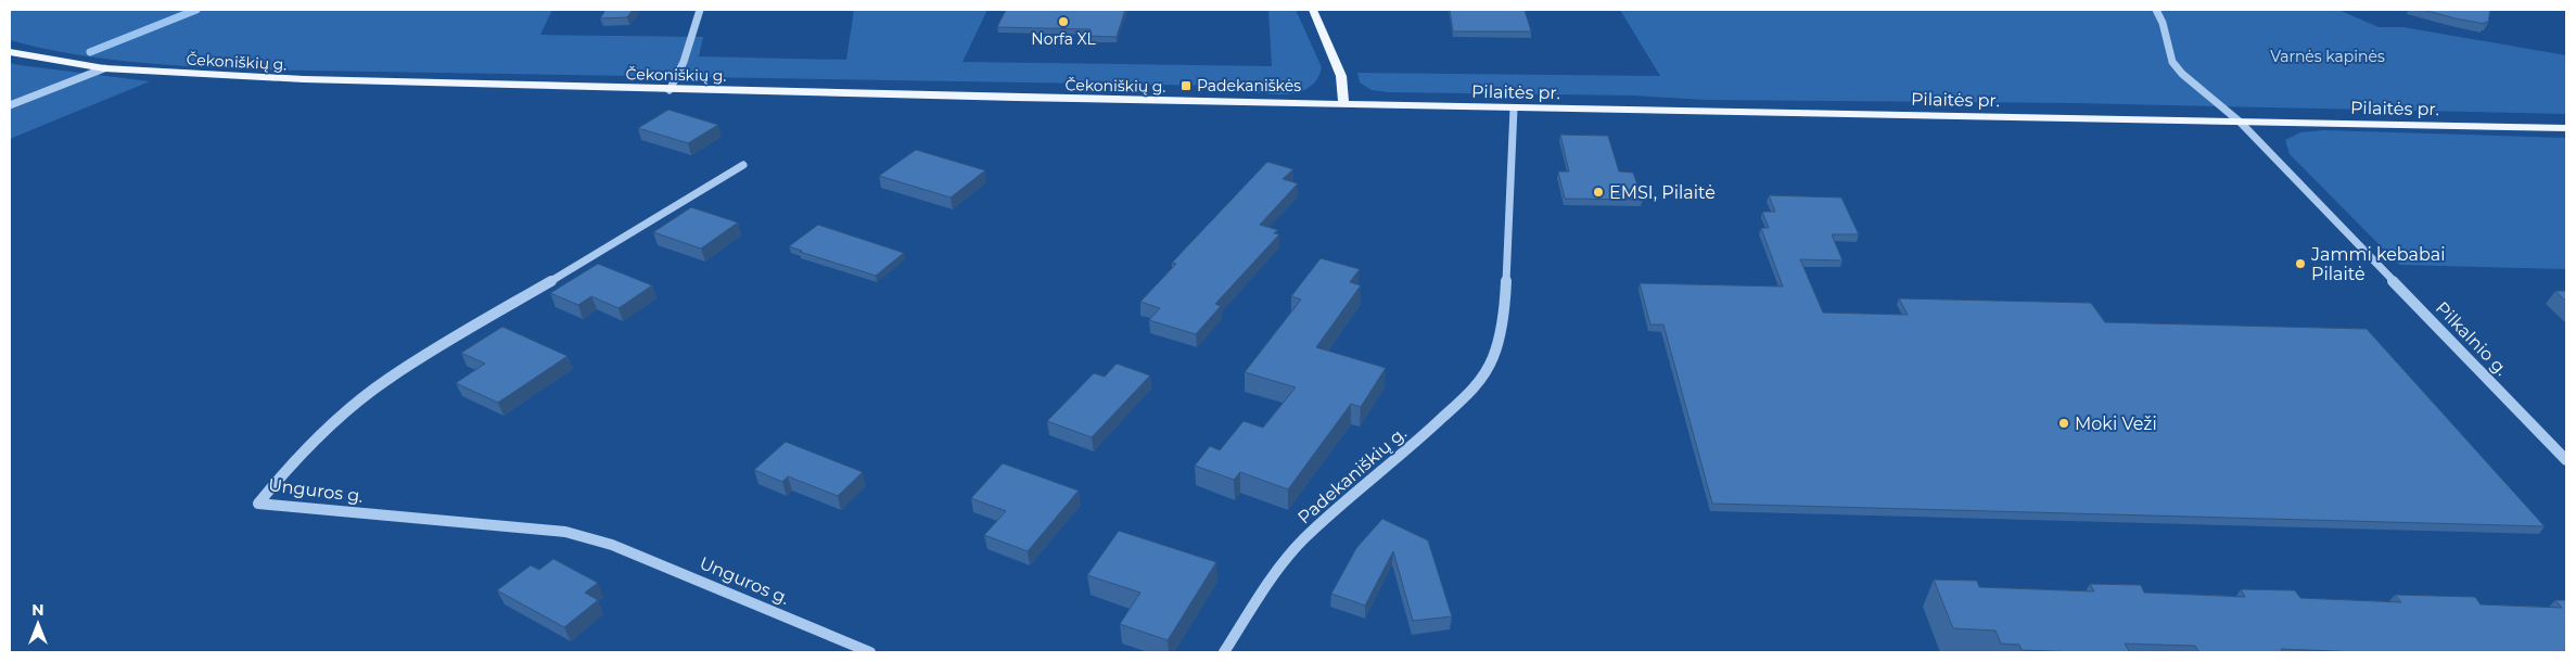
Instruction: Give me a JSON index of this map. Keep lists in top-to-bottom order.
{
  "streets": {
    "main road": ["Čekoniškių g.", "Pilaitės pr."],
    "street": ["Pilkalnio g.", "Padekaniškių g.", "Unguros g."]
  },
  "crossings": [
    ["Čekoniškių g.", "Pilaitės pr."],
    ["Pilaitės pr.", "Pilkalnio g."],
    ["Pilaitės pr.", "Padekaniškių g."]
  ],
  "parks": ["Varnės kapinės"],
  "places": {
    "other": [
      "Norfa XL",
      "EMSI, Pilaitė",
      "Jammi kebabai Pilaitė",
      "Moki Veži"
    ],
    "transit": ["Padekaniškės"]
  },
  "north": "top"
}
